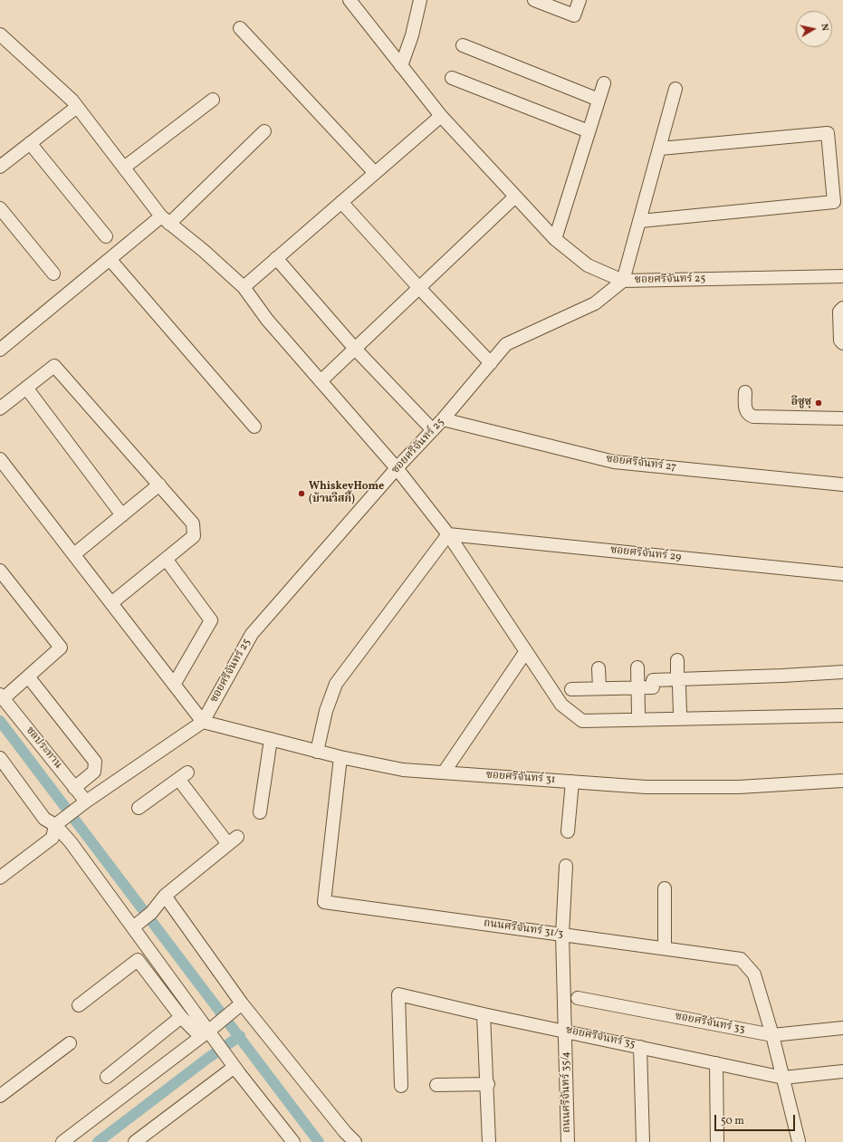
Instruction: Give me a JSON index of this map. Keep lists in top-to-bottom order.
{
  "streets": {
    "street": [
      "ซอยศรีจันทร์ 25",
      "ซอยศรีจันทร์ 27",
      "ซอยศรีจันทร์ 29",
      "ชลประทาน",
      "ซอยศรีจันทร์ 31",
      "ถนนศรีจันทร์ 31/3",
      "ซอยศรีจันทร์ 33",
      "ซอยศรีจันทร์ 35",
      "ถนนศรีจันทร์ 35/4"
    ]
  },
  "crossings": [
    ["ซอยศรีจันทร์ 25", "ซอยศรีจันทร์ 27"],
    ["ซอยศรีจันทร์ 25", "ชลประทาน"],
    ["ซอยศรีจันทร์ 25", "ซอยศรีจันทร์ 31"],
    ["ซอยศรีจันทร์ 31", "ถนนศรีจันทร์ 31/3"],
    ["ถนนศรีจันทร์ 31/3", "ซอยศรีจันทร์ 33"],
    ["ถนนศรีจันทร์ 31/3", "ซอยศรีจันทร์ 35"],
    ["ถนนศรีจันทร์ 31/3", "ถนนศรีจันทร์ 35/4"],
    ["ซอยศรีจันทร์ 35", "ถนนศรีจันทร์ 35/4"]
  ],
  "places": ["อีซูซุ", "WhiskeyHome (บ้านวิสกี้)"],
  "scale_bar": "50 m",
  "north": "right"
}
